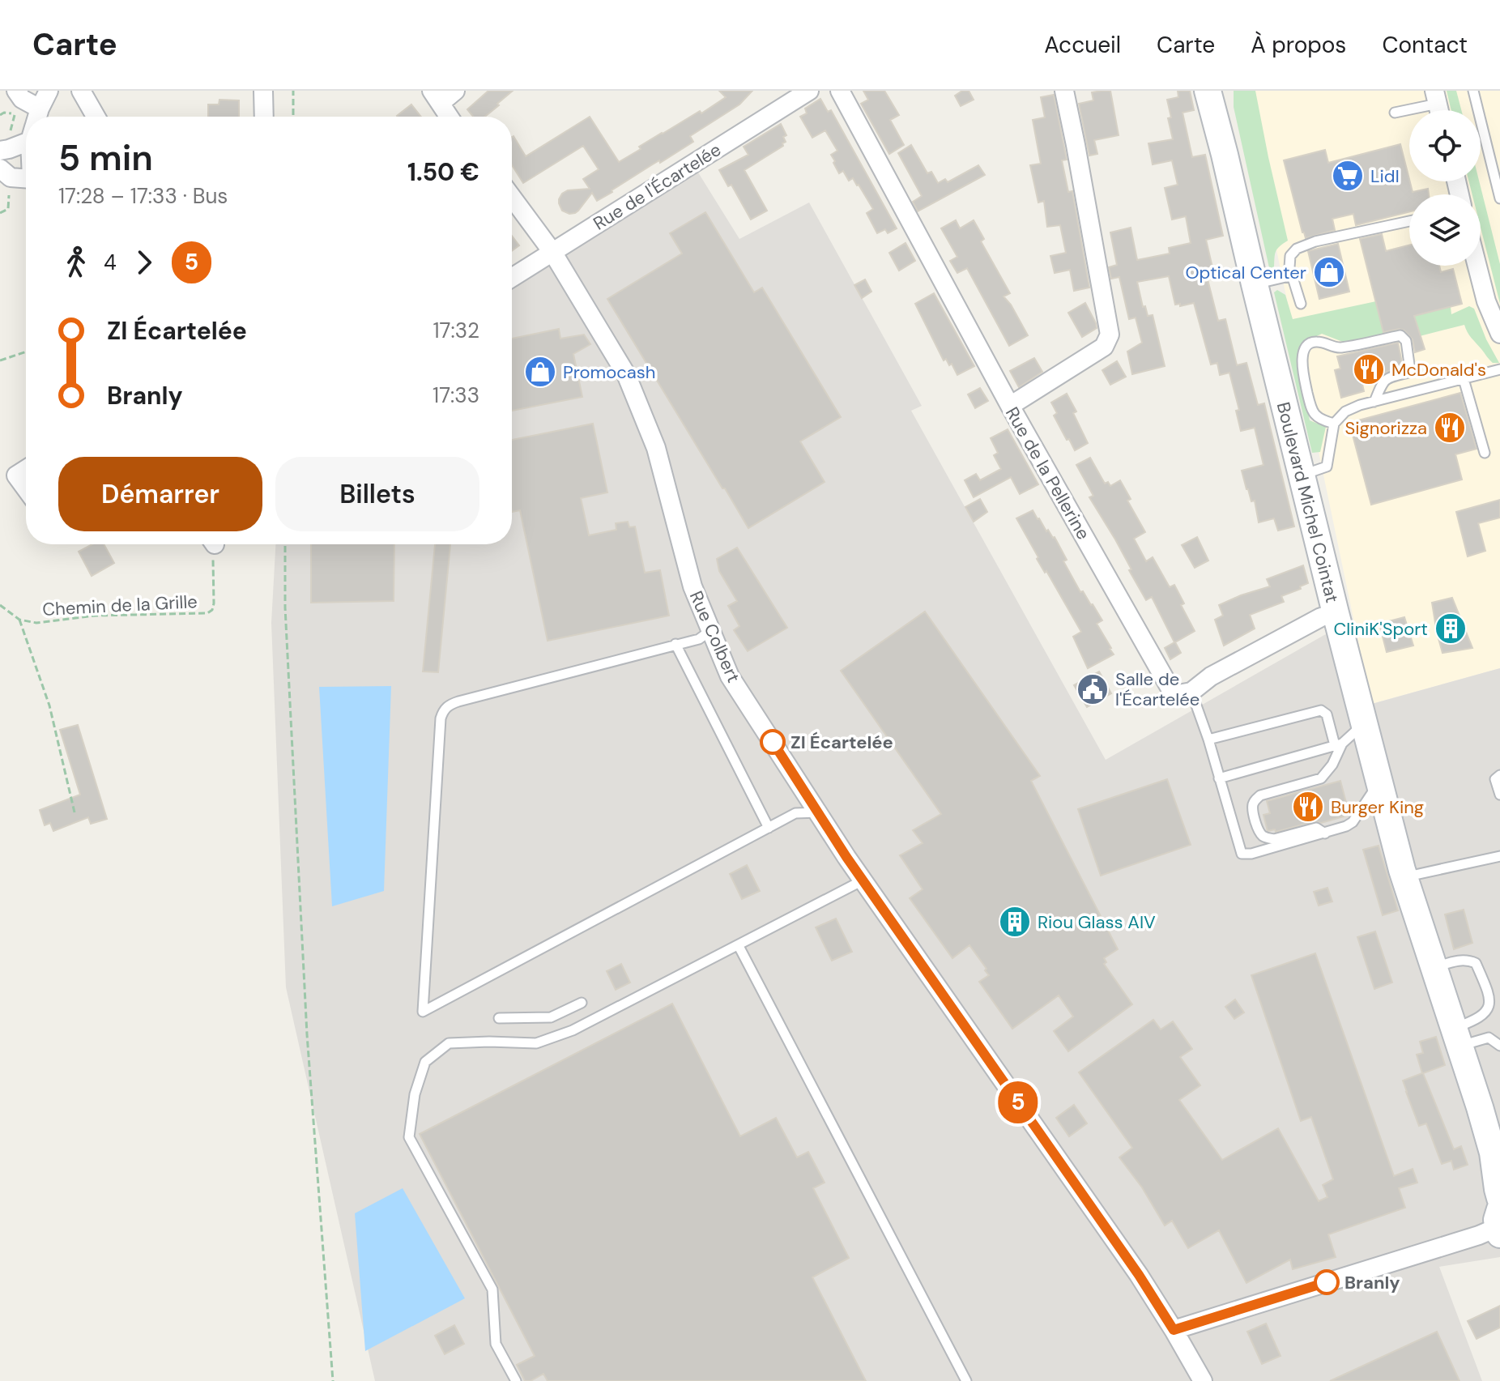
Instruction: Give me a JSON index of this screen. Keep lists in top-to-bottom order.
{
  "streets": {
    "main road": ["Boulevard Michel Cointat"],
    "street": ["Rue de l'Écartelée", "Rue de la Pellerine", "Rue Colbert"],
    "path": ["Chemin de la Grille"]
  },
  "crossings": [
    ["Rue de l'Écartelée", "Rue Colbert"]
  ],
  "places": {
    "supermarket": ["Lidl"],
    "shop": ["Optical Center", "Promocash"],
    "restaurant": ["McDonald's", "Signorizza", "Burger King"],
    "building": ["CliniK'Sport", "Riou Glass AIV"],
    "public building": ["Salle de l'Écartelée"],
    "other": ["ZI Écartelée", "Branly"]
  },
  "lines": ["bus line 5"],
  "page": {
    "header": "Carte",
    "nav": [
      "Accueil",
      "Carte",
      "À propos",
      "Contact"
    ],
    "on_map": "5",
    "heading": ["5 min", "17:28 – 17:33 · Bus", "1.50 €"],
    "legs": ["4", "5"],
    "list": [
      {
        "name": "ZI Écartelée",
        "value": "17:32"
      },
      {
        "name": "Branly",
        "value": "17:33"
      }
    ],
    "buttons": ["Démarrer", "Billets"]
  }
}
